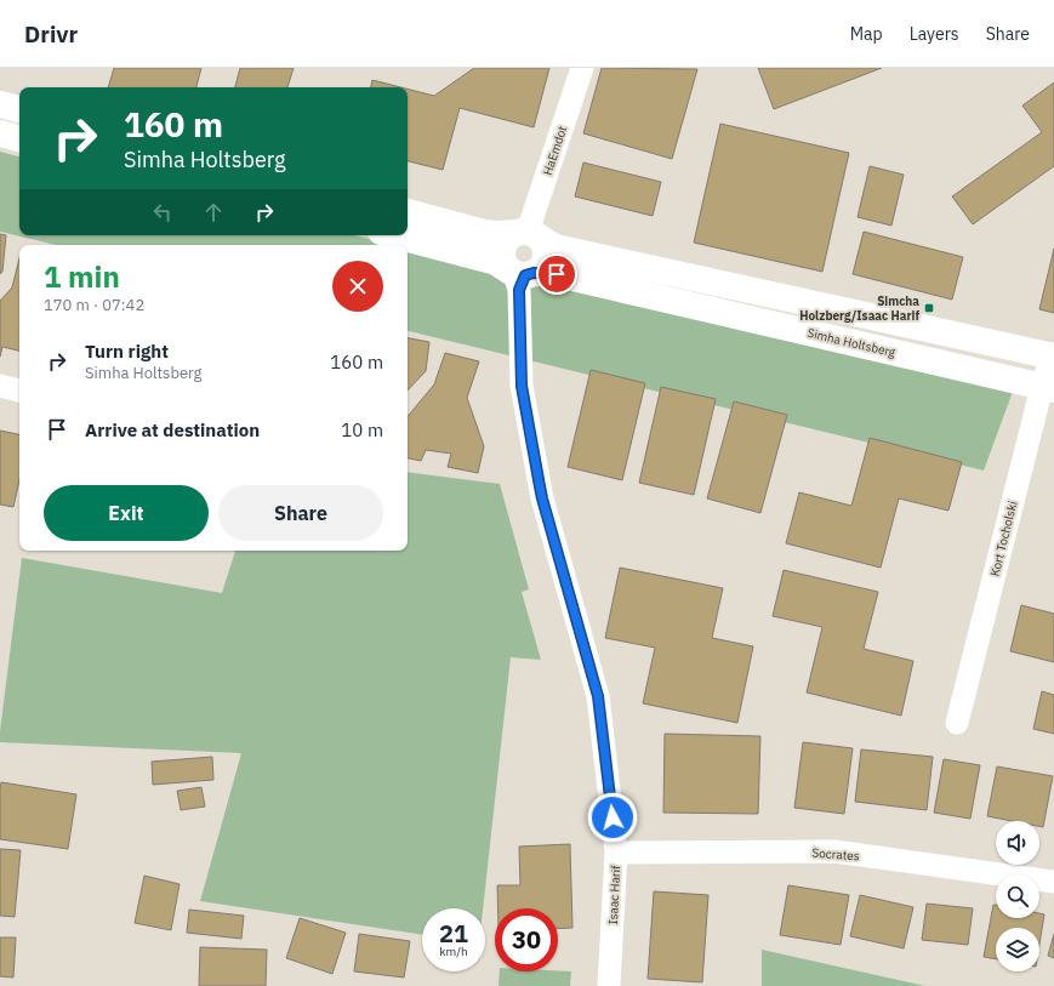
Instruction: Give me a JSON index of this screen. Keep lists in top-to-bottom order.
{
  "streets": {
    "street": [
      "HaEmdot",
      "Simha Holtsberg",
      "Kort Tocholski",
      "Socrates",
      "Isaac Harif"
    ]
  },
  "crossings": [
    ["HaEmdot", "Simha Holtsberg"],
    ["HaEmdot", "Isaac Harif"],
    ["Simha Holtsberg", "Kort Tocholski"],
    ["Simha Holtsberg", "Isaac Harif"],
    ["Socrates", "Isaac Harif"]
  ],
  "places": {
    "transit": ["Simcha Holzberg/Isaac Harif"]
  },
  "page": {
    "header": "Drivr",
    "nav": ["Map", "Layers", "Share"],
    "turn": ["160 m", "Simha Holtsberg"],
    "heading": ["1 min", "170 m · 07:42"],
    "list": [
      {
        "name": "Turn right",
        "note": "Simha Holtsberg",
        "value": "160 m"
      },
      {
        "name": "Arrive at destination",
        "value": "10 m"
      }
    ],
    "buttons": ["Exit", "Share"],
    "speed": "21 km/h",
    "limit": "30"
  }
}
